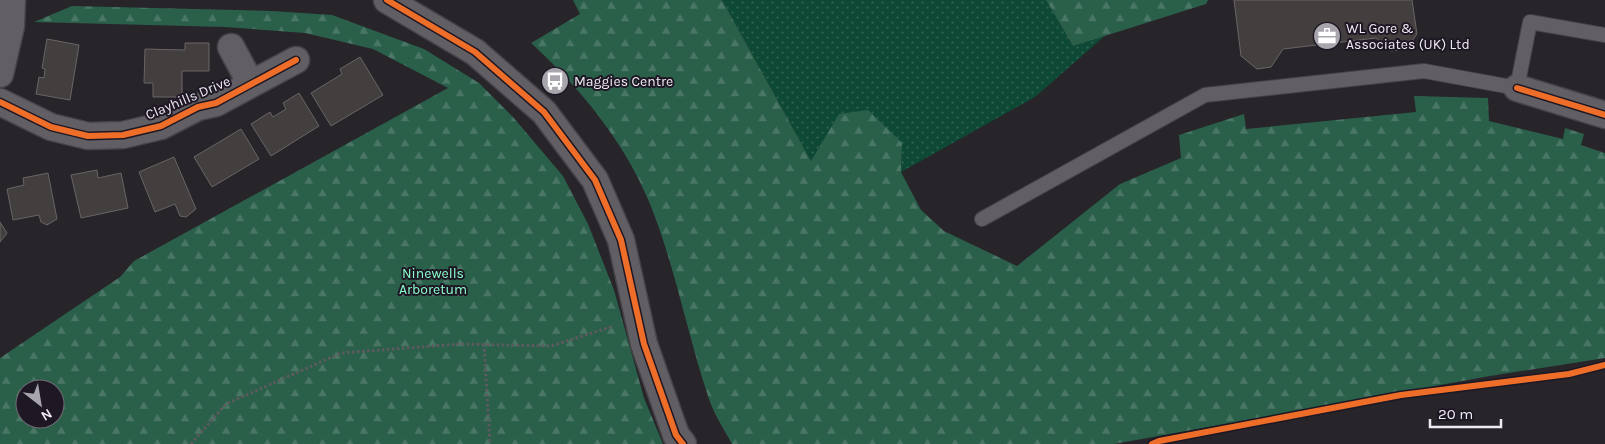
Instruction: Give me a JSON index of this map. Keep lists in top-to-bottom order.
{
  "streets": {
    "street": ["Clayhills Drive"]
  },
  "parks": ["Ninewells Arboretum"],
  "places": {
    "office": ["WL Gore & Associates (UK) Ltd"],
    "bus stop": ["Maggies Centre"]
  },
  "scale_bar": "20 m",
  "north": "bottom right"
}
